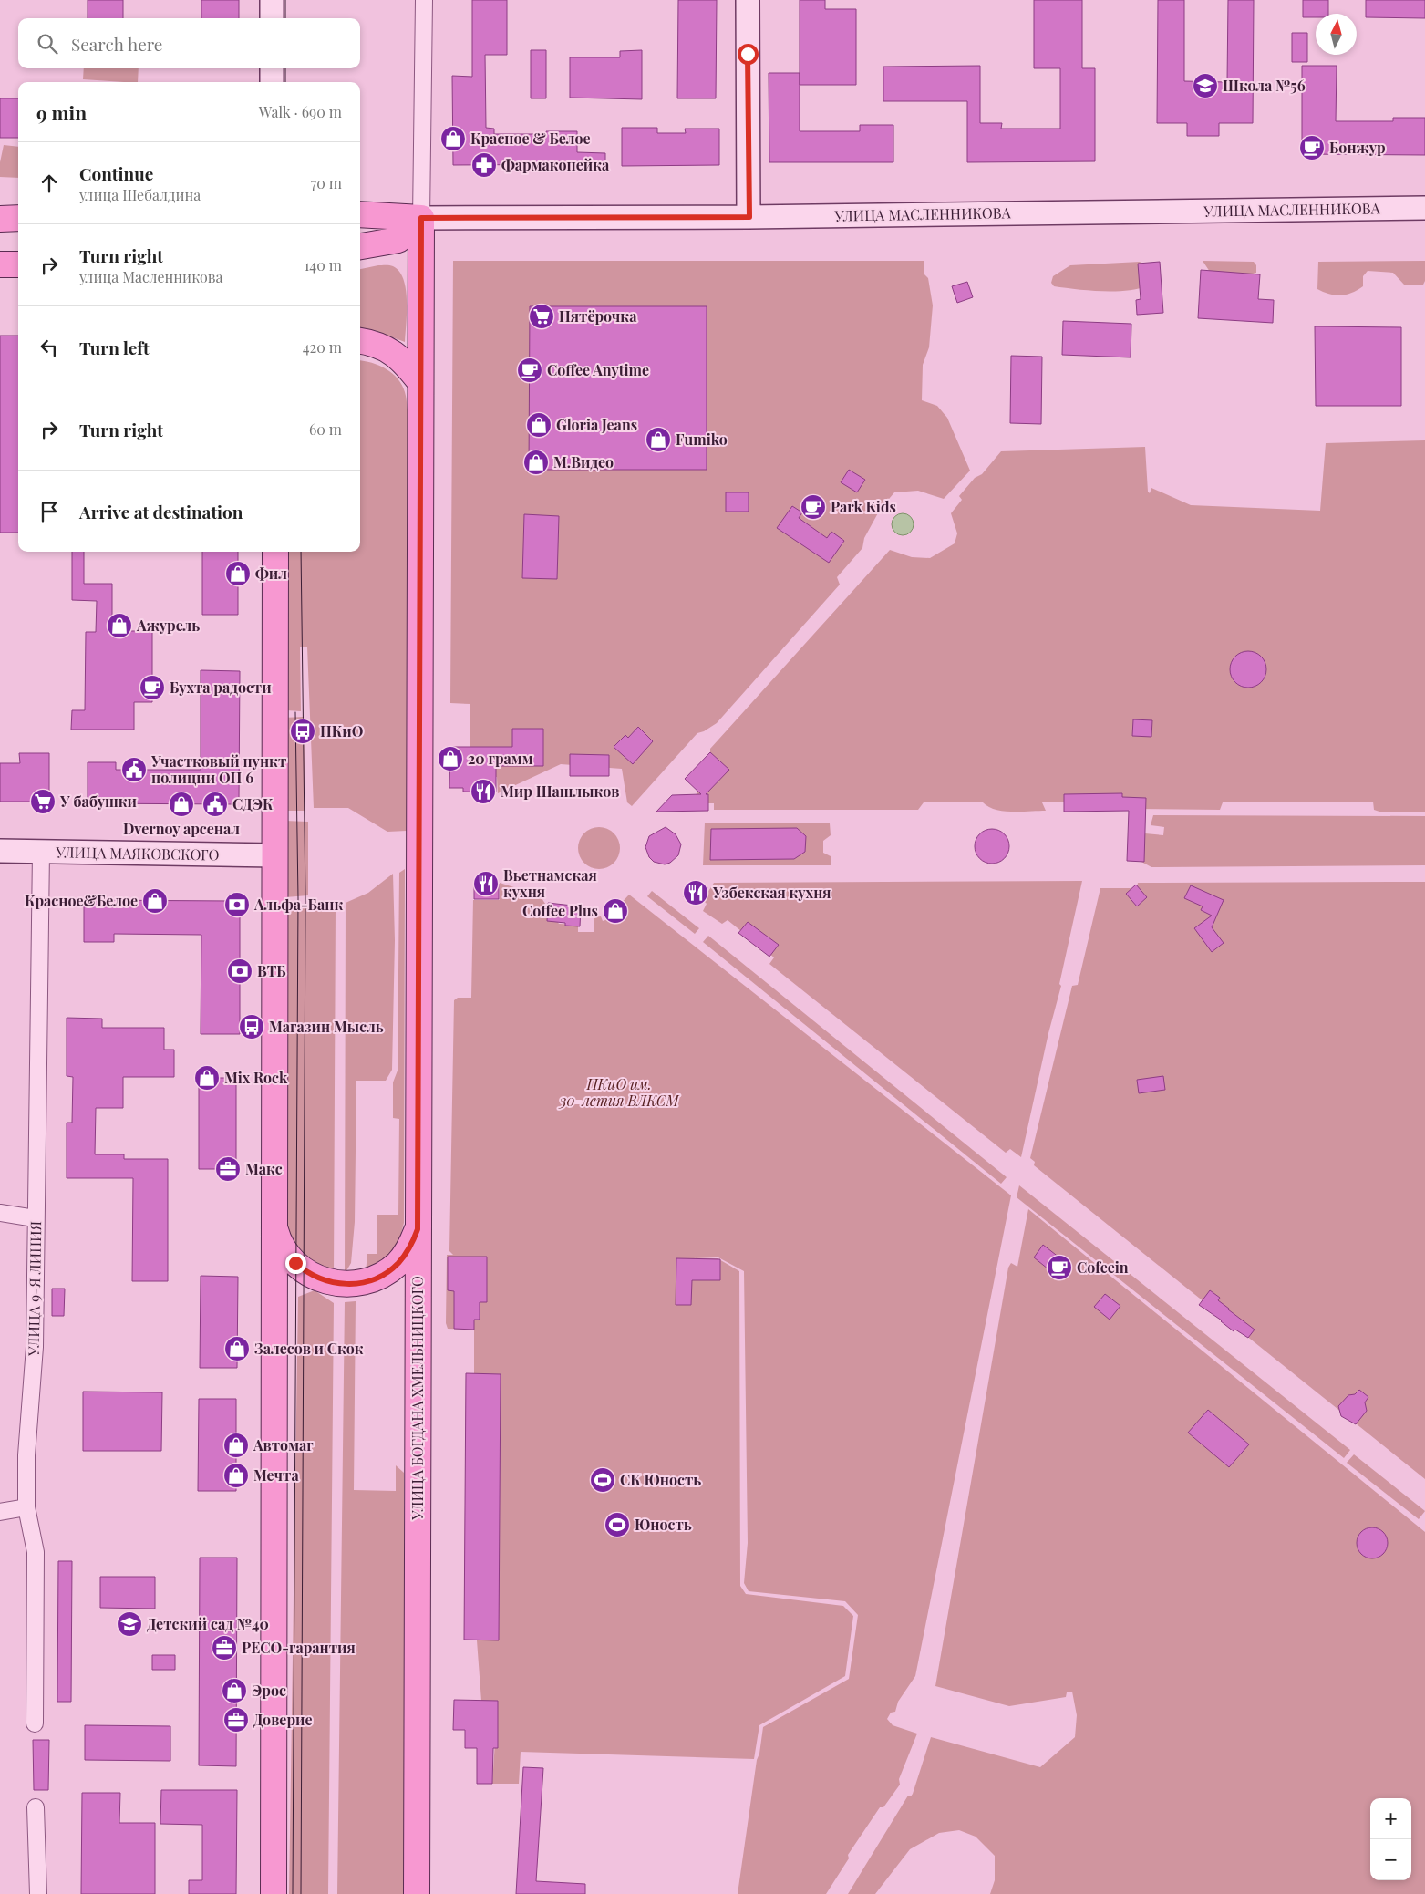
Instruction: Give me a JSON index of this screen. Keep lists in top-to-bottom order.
{
  "streets": {
    "main road": ["УЛИЦА МАСЛЕННИКОВА", "УЛИЦА МАЯКОВСКОГО", "УЛИЦА БОГДАНА ХМЕЛЬНИЦКОГО"],
    "street": ["УЛИЦА 9-Я ЛИНИЯ"]
  },
  "crossings": [
    ["УЛИЦА МАСЛЕННИКОВА", "УЛИЦА БОГДАНА ХМЕЛЬНИЦКОГО"],
    ["УЛИЦА МАЯКОВСКОГО", "УЛИЦА 9-Я ЛИНИЯ"]
  ],
  "parks": ["ПКиО им. 30-летия ВЛКСМ"],
  "places": {
    "school or university": ["Школа №56", "Детский сад №40"],
    "shop": [
      "Красное & Белое",
      "Gloria Jeans",
      "Fumiko",
      "М.Видео",
      "Фил",
      "Ажурель",
      "20 грамм",
      "Dvernoy арсенал",
      "Красное&Белое",
      "Coffee Plus",
      "Mix Rock",
      "Залесов и Скок",
      "Автомаг",
      "Мечта",
      "Эрос"
    ],
    "cafe": [
      "Бонжур",
      "Coffee Anytime",
      "Park Kids",
      "Бухта радости",
      "Cofeein"
    ],
    "pharmacy": ["Фармакопейка"],
    "supermarket": ["Пятёрочка", "У бабушки"],
    "bus stop": ["ПКиО", "Магазин Мысль"],
    "public building": ["Участковый пункт полиции ОП 6", "СДЭК"],
    "restaurant": ["Мир Шашлыков", "Вьетнамская кухня", "Узбекская кухня"],
    "bank": ["Альфа-Банк", "ВТБ"],
    "office": ["Макс", "РЕСО-гарантия", "Доверие"],
    "sports": ["СК Юность", "Юность"]
  },
  "north": "top",
  "page": {
    "search": "Search here",
    "heading": ["9 min", "Walk · 690 m"],
    "list": [
      ["Continue", "улица Шебалдина", "70 m"],
      ["Turn right", "улица Масленникова", "140 m"],
      ["Turn left", "420 m"],
      ["Turn right", "60 m"],
      "Arrive at destination"
    ],
    "map_buttons": ["+", "−"]
  }
}
